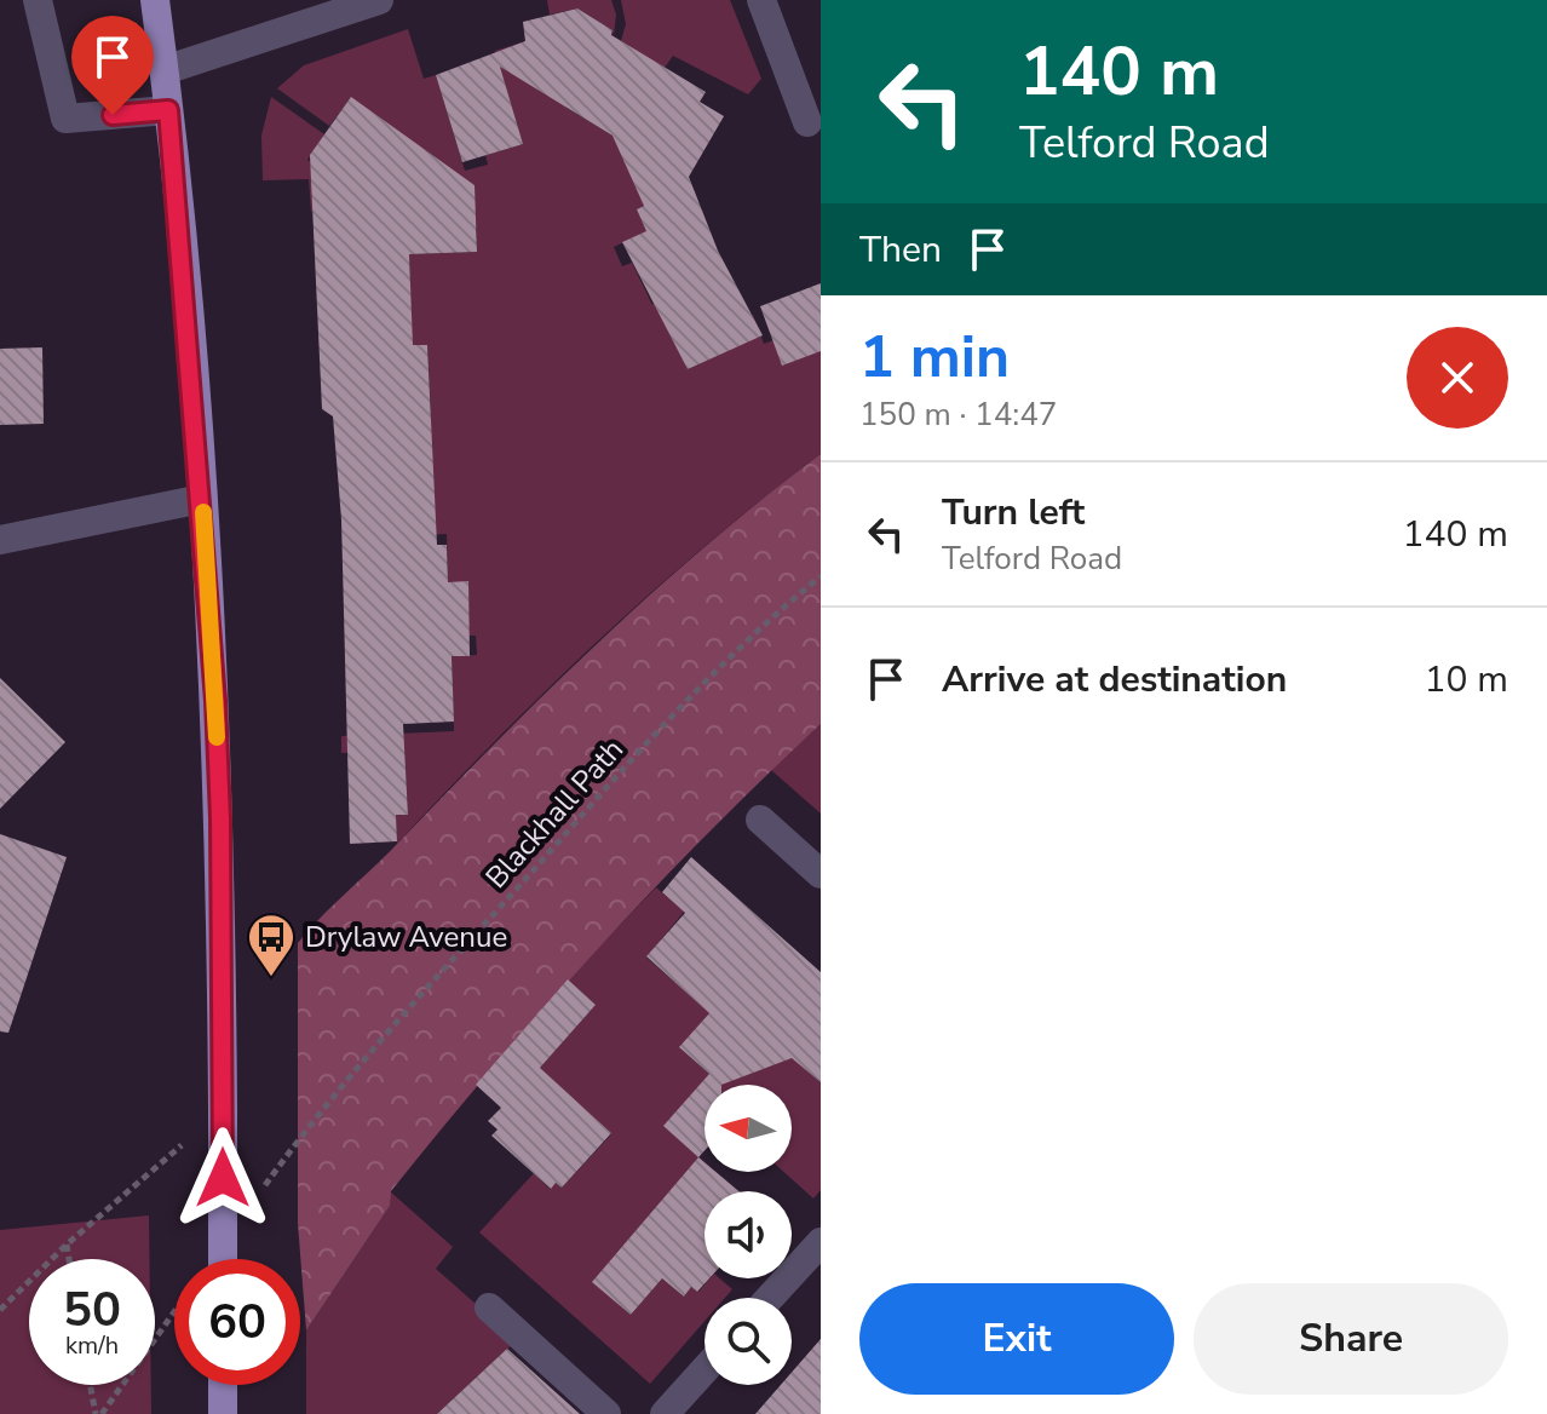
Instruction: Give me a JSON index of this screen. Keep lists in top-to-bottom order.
{
  "streets": {
    "path": ["Blackhall Path"]
  },
  "places": {
    "bus stop": ["Drylaw Avenue"]
  },
  "north": "left",
  "page": {
    "turn": ["140 m", "Telford Road"],
    "then": "Then",
    "heading": ["1 min", "150 m · 14:47"],
    "list": [
      {
        "name": "Turn left",
        "note": "Telford Road",
        "value": "140 m"
      },
      {
        "name": "Arrive at destination",
        "value": "10 m"
      }
    ],
    "speed": "50 km/h",
    "limit": "60",
    "buttons": ["Exit", "Share"]
  }
}
